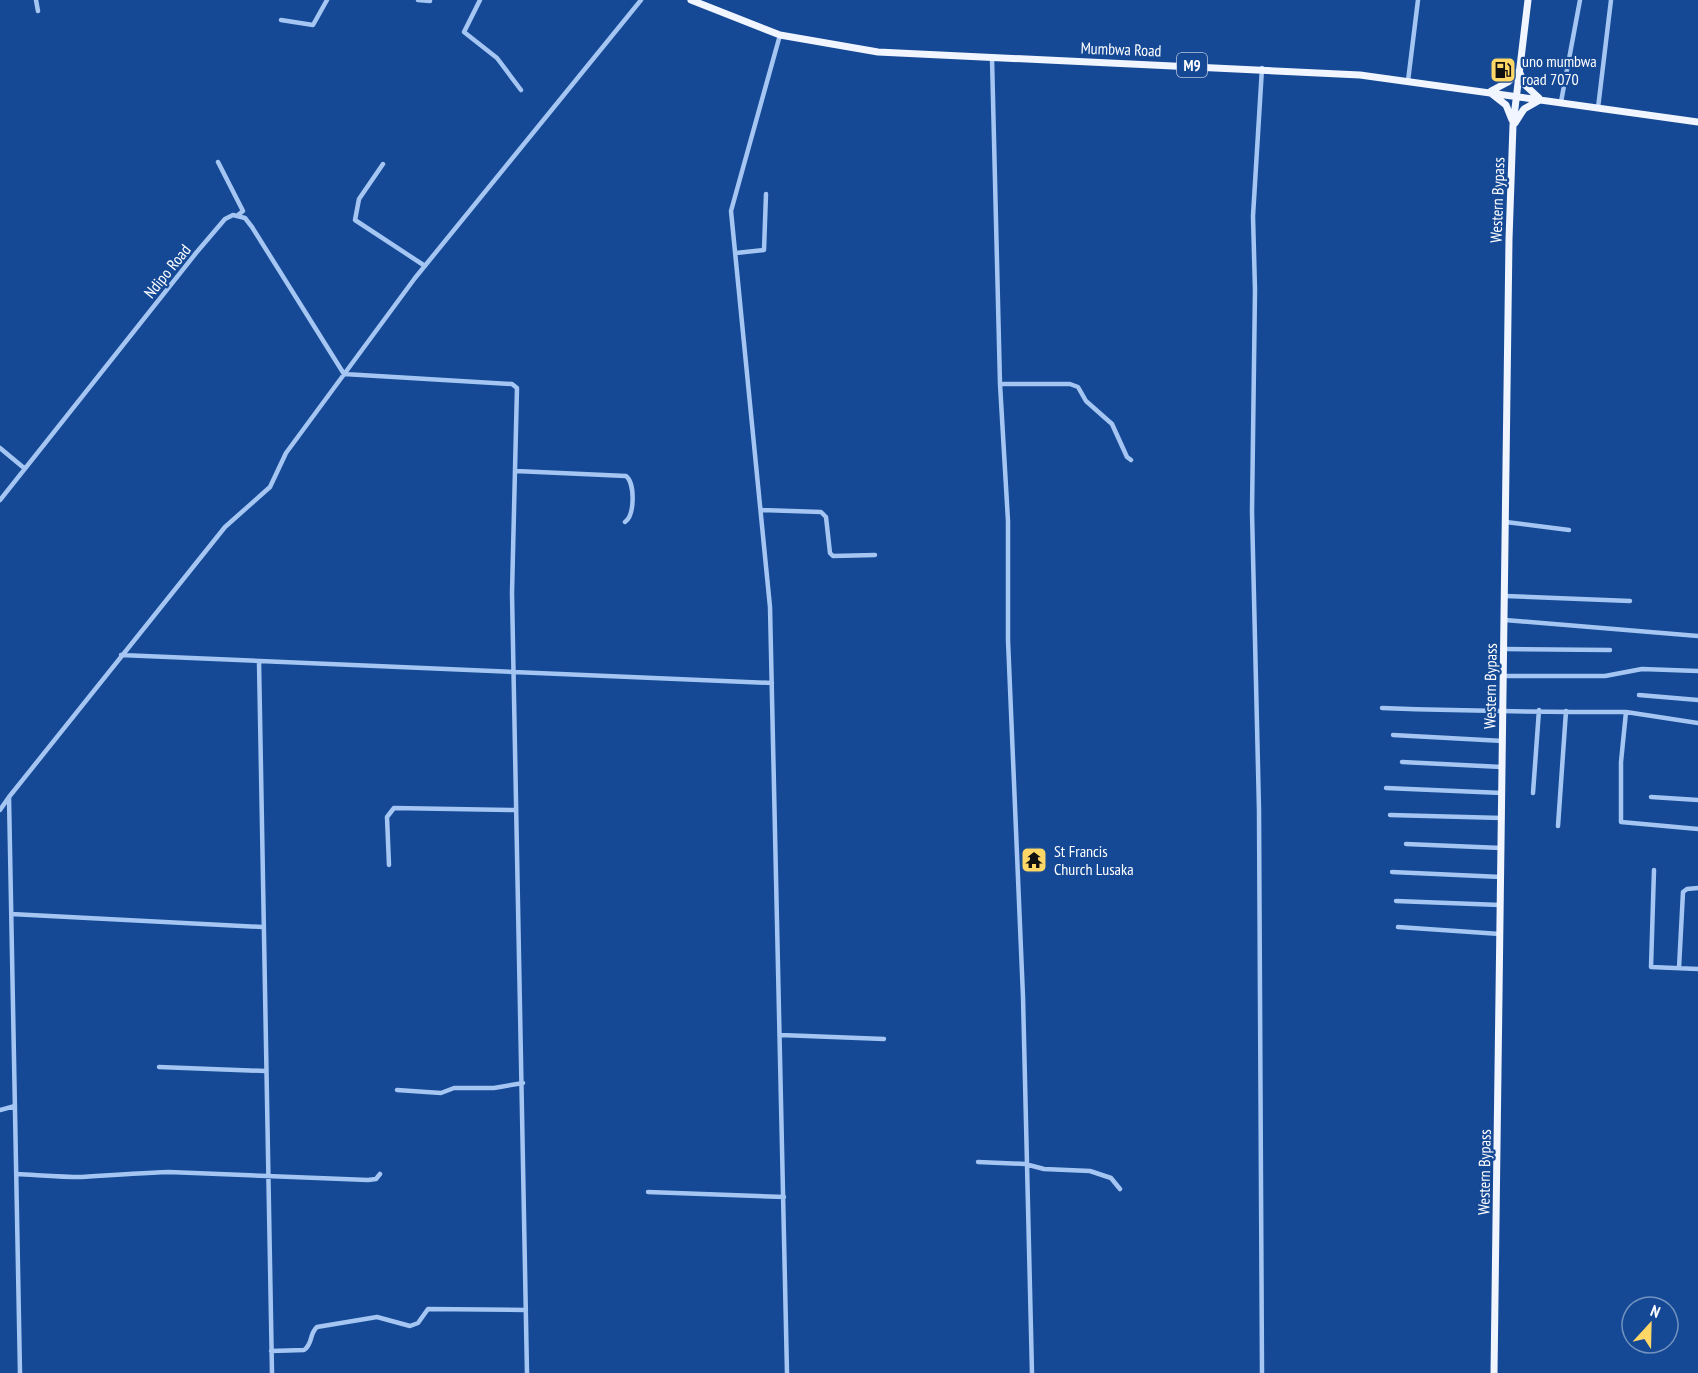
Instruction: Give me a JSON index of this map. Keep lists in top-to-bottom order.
{
  "streets": {
    "main road": ["Mumbwa Road", "M9", "Western Bypass"],
    "street": ["Ndipo Road"]
  },
  "crossings": [
    ["Mumbwa Road", "Western Bypass"]
  ],
  "places": {
    "fuel station": ["uno mumbwa road 7070"],
    "temple": ["St Francis Church Lusaka"]
  },
  "north": "top"
}
